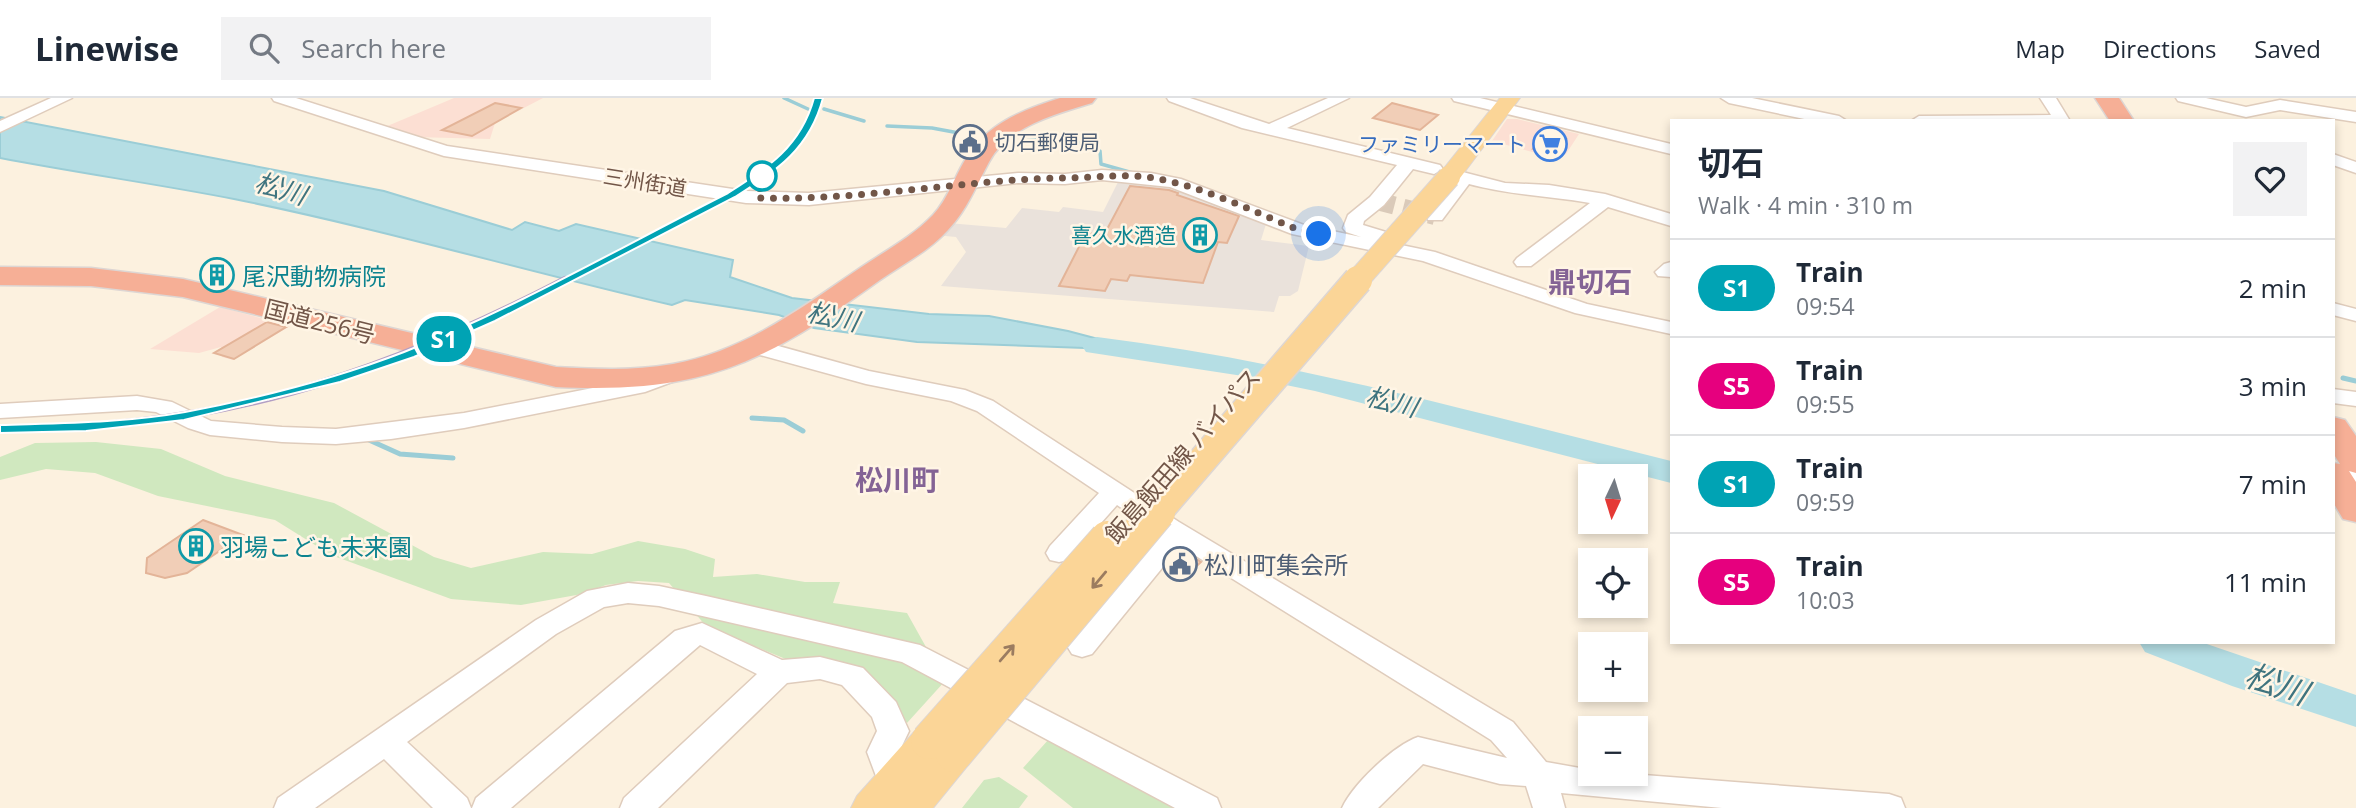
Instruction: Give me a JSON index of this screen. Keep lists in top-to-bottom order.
{
  "streets": {
    "highway": ["国道256号"],
    "main road": ["飯島飯田線 バイパス"],
    "street": ["三州街道"]
  },
  "crossings": [
    ["三州街道", "国道256号"]
  ],
  "districts": ["鼎切石", "松川町"],
  "water": ["松川"],
  "places": {
    "public building": ["切石郵便局", "松川町集会所"],
    "supermarket": ["ファミリーマート"],
    "building": ["喜久水酒造", "尾沢動物病院", "羽場こども未来園"]
  },
  "north": "bottom",
  "page": {
    "header": "Linewise",
    "search": "Search here",
    "nav": ["Map", "Directions", "Saved"],
    "on_map": "S1",
    "heading": ["切石", "Walk · 4 min · 310 m"],
    "list": [
      {
        "mark": "S1",
        "name": "Train",
        "note": "09:54",
        "value": "2 min"
      },
      {
        "mark": "S5",
        "name": "Train",
        "note": "09:55",
        "value": "3 min"
      },
      {
        "mark": "S1",
        "name": "Train",
        "note": "09:59",
        "value": "7 min"
      },
      {
        "mark": "S5",
        "name": "Train",
        "note": "10:03",
        "value": "11 min"
      }
    ],
    "map_buttons": ["+", "−"]
  }
}
